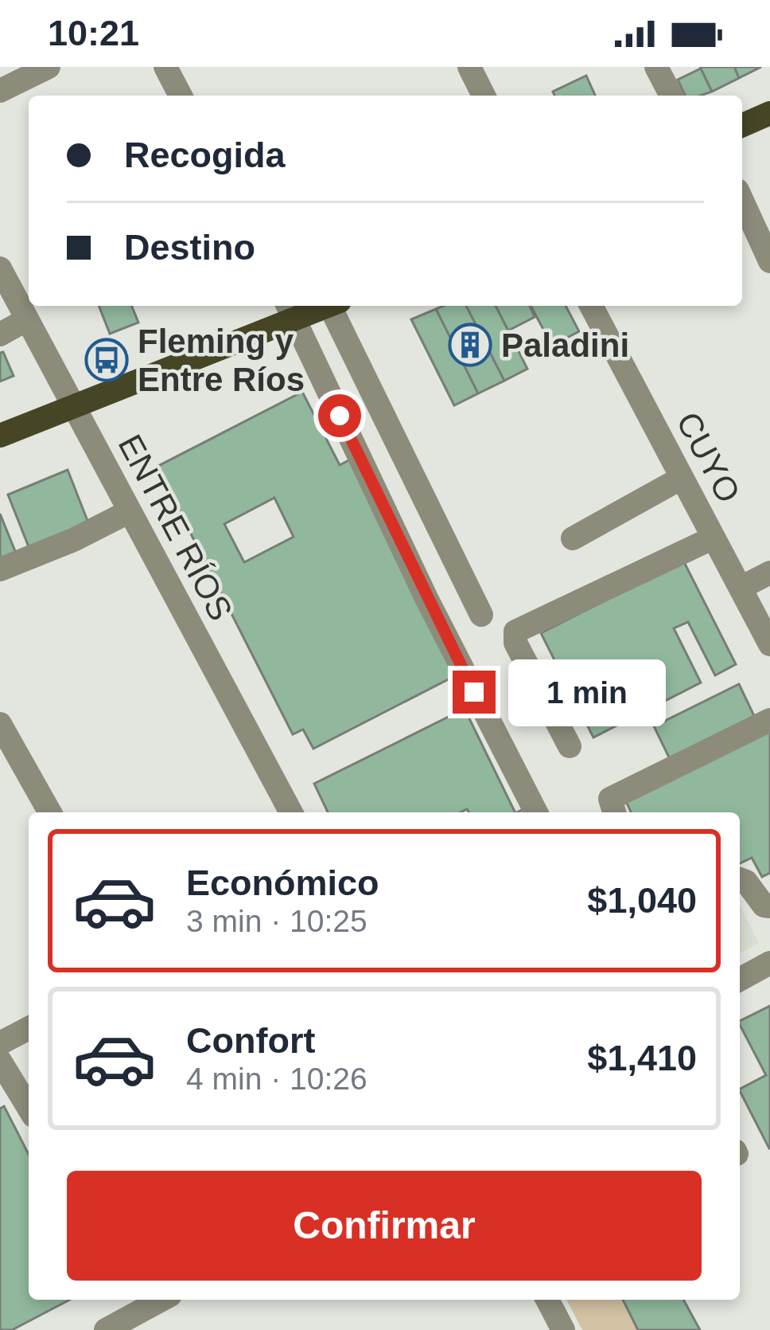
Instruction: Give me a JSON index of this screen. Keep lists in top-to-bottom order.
{
  "streets": {
    "street": ["CUYO", "ENTRE RÍOS"]
  },
  "places": {
    "building": ["Paladini"],
    "bus stop": ["Fleming y Entre Ríos"]
  },
  "page": {
    "status": "10:21",
    "banner": ["Recogida", "Destino"],
    "bubble": "1 min",
    "list": [
      {
        "name": "Económico",
        "note": "3 min · 10:25",
        "value": "$1,040"
      },
      {
        "name": "Confort",
        "note": "4 min · 10:26",
        "value": "$1,410"
      }
    ],
    "buttons": "Confirmar"
  }
}
